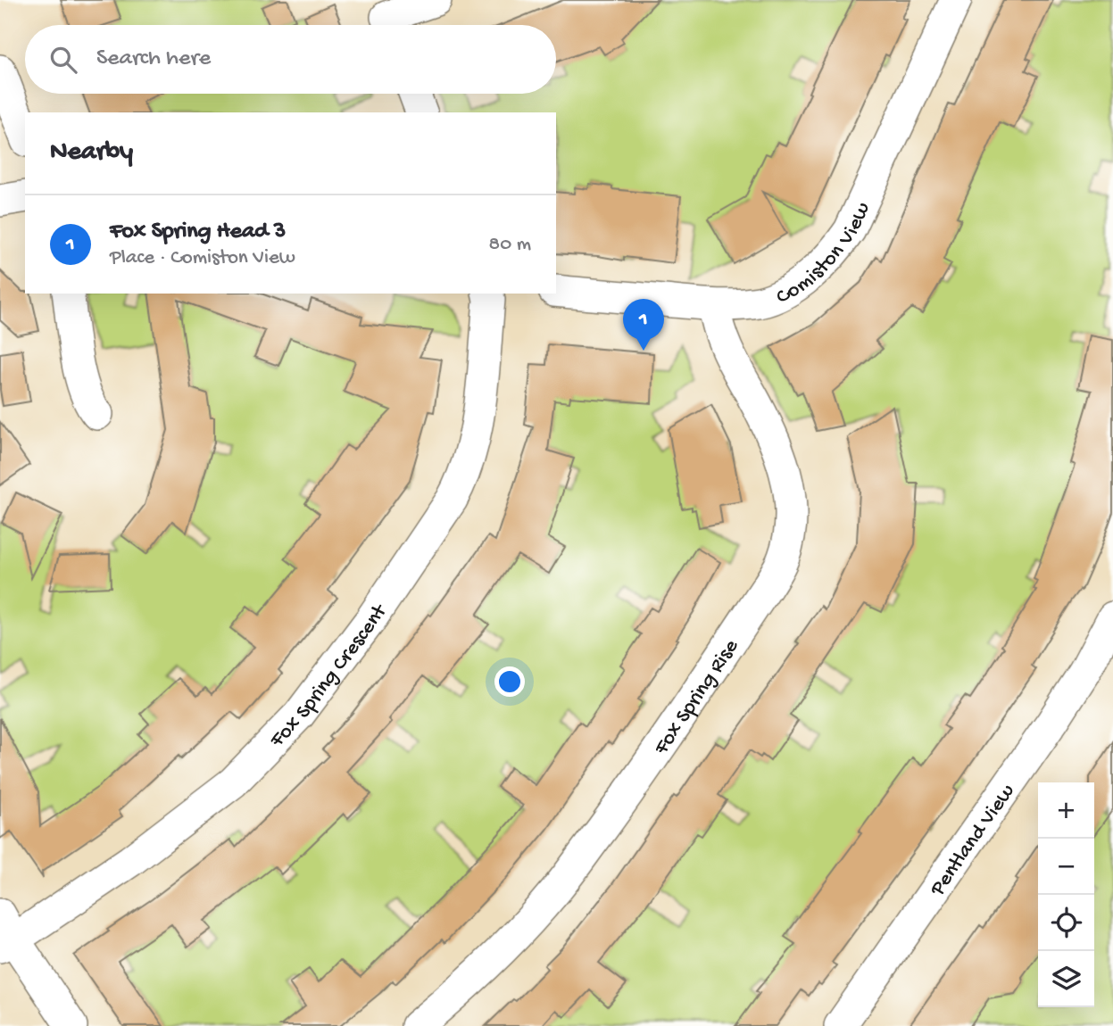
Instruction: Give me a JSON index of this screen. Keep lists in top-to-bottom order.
{
  "streets": {
    "street": [
      "Comiston View",
      "Fox Spring Crescent",
      "Fox Spring Rise",
      "Pentland View"
    ]
  },
  "crossings": [
    ["Comiston View", "Fox Spring Rise"]
  ],
  "page": {
    "search": "Search here",
    "heading": "Nearby",
    "list": [
      {
        "mark": "1",
        "name": "Fox Spring Head 3",
        "note": "Place · Comiston View",
        "value": "80 m"
      }
    ],
    "pins": "1",
    "map_buttons": ["+", "−"]
  }
}
